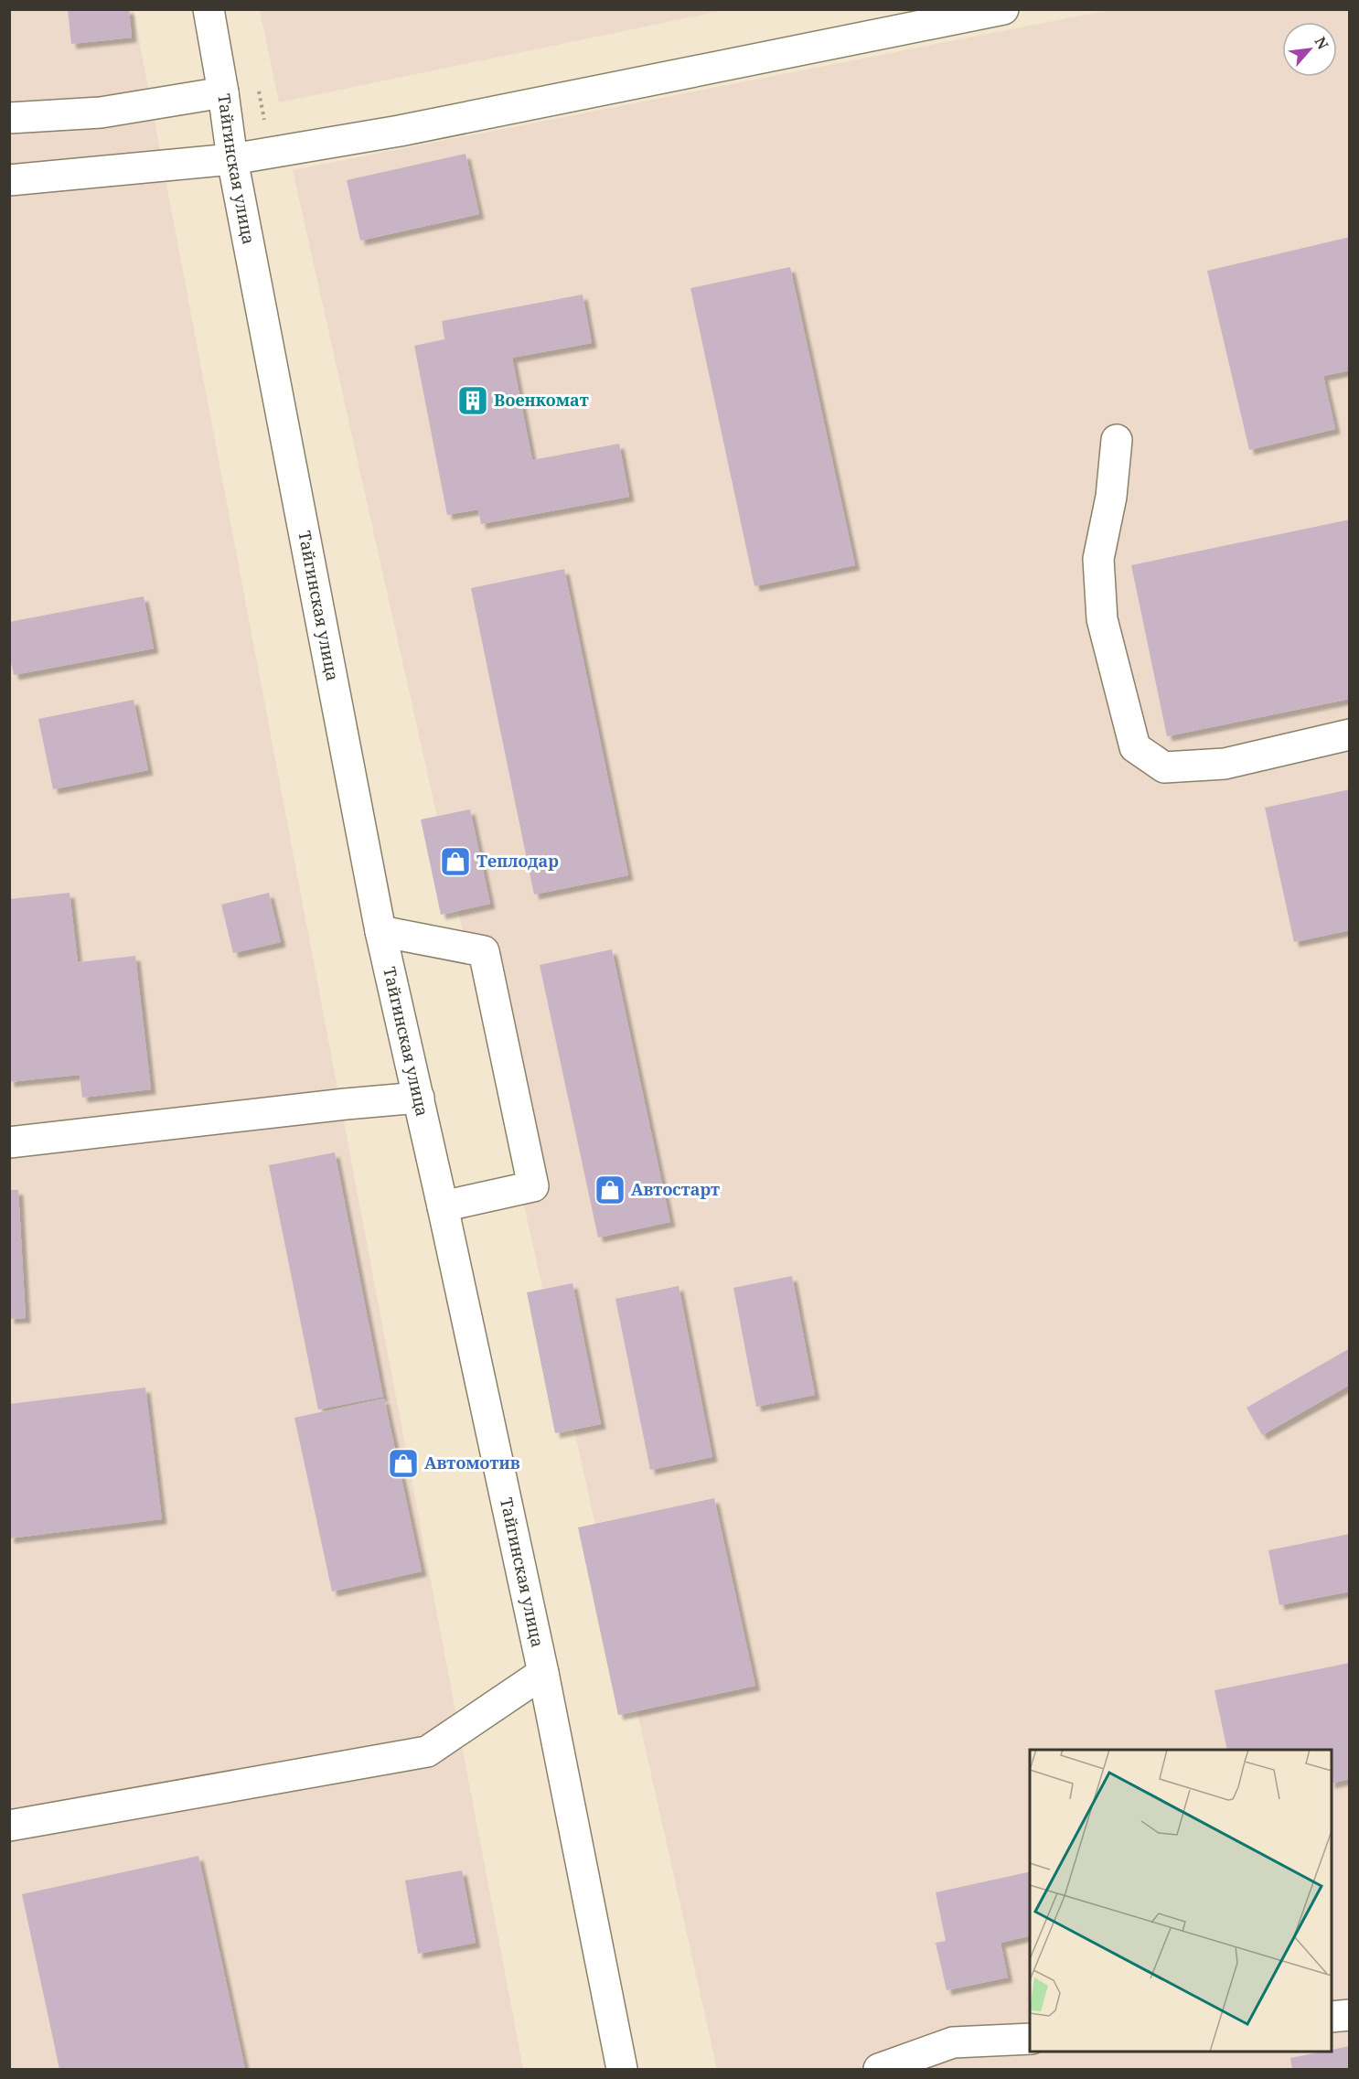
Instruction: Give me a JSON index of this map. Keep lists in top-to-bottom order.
{
  "streets": {
    "main road": ["Тайгинская улица"]
  },
  "places": {
    "building": ["Военкомат"],
    "shop": ["Теплодар", "Автостарт", "Автомотив"]
  },
  "north": "top right"
}
